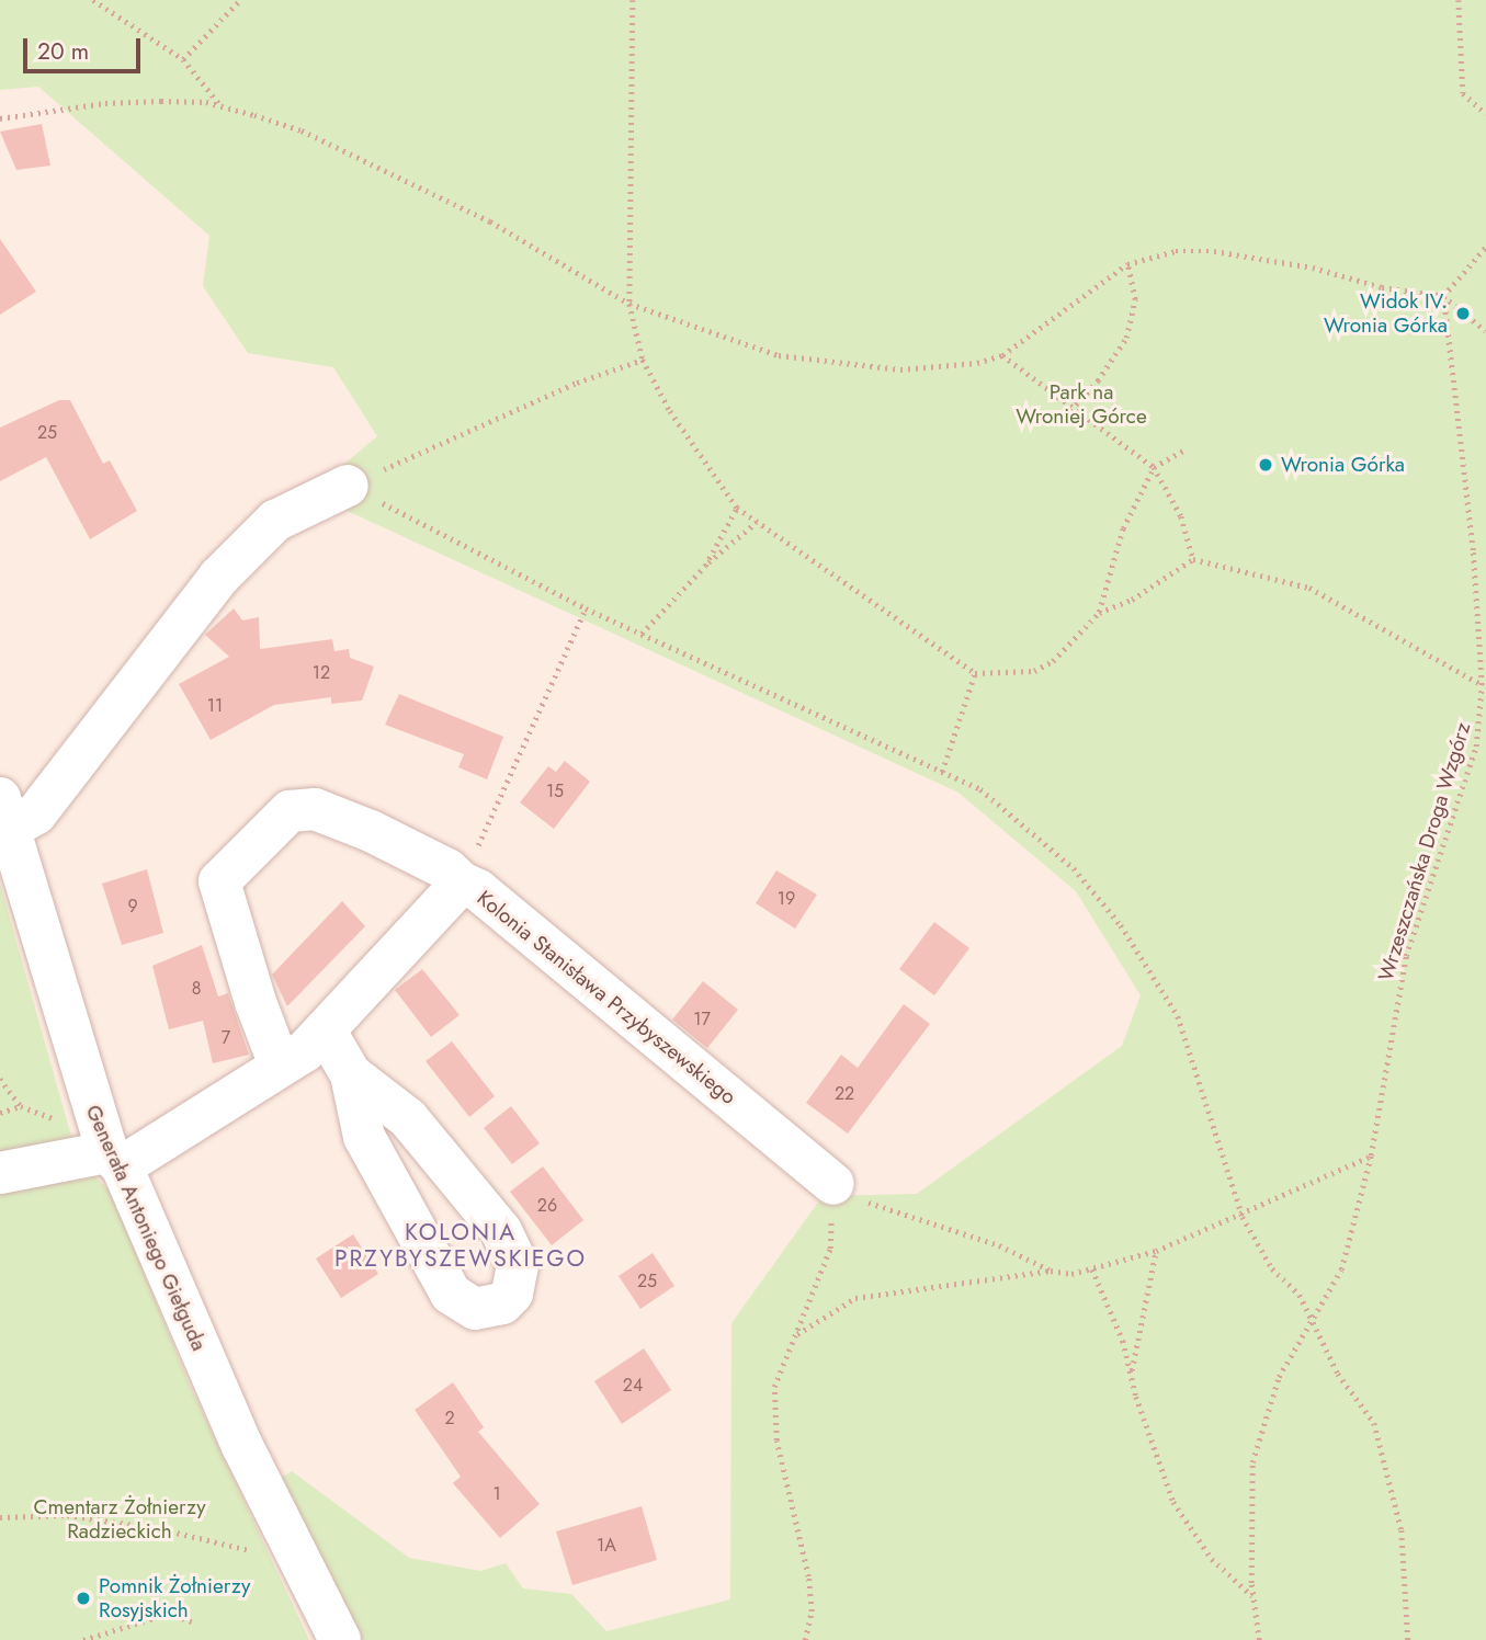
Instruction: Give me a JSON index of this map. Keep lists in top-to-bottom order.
{
  "streets": {
    "street": ["Kolonia Stanisława Przybyszewskiego", "Generała Antoniego Giełguda"],
    "path": ["Wrzeszczańska Droga Wzgórz"]
  },
  "crossings": [
    ["Kolonia Stanisława Przybyszewskiego", "Generała Antoniego Giełguda"]
  ],
  "districts": ["KOLONIA PRZYBYSZEWSKIEGO"],
  "parks": ["Park na Wroniej Górce", "Cmentarz Żołnierzy Radzieckich"],
  "places": ["Widok IV. Wronia Górka", "Wronia Górka", "Pomnik Żołnierzy Rosyjskich"],
  "house_numbers": [
    "25",
    "12",
    "11",
    "15",
    "19",
    "9",
    "8",
    "17",
    "7",
    "22",
    "26",
    "25",
    "24",
    "2",
    "1",
    "1A"
  ],
  "scale_bar": "20 m"
}
